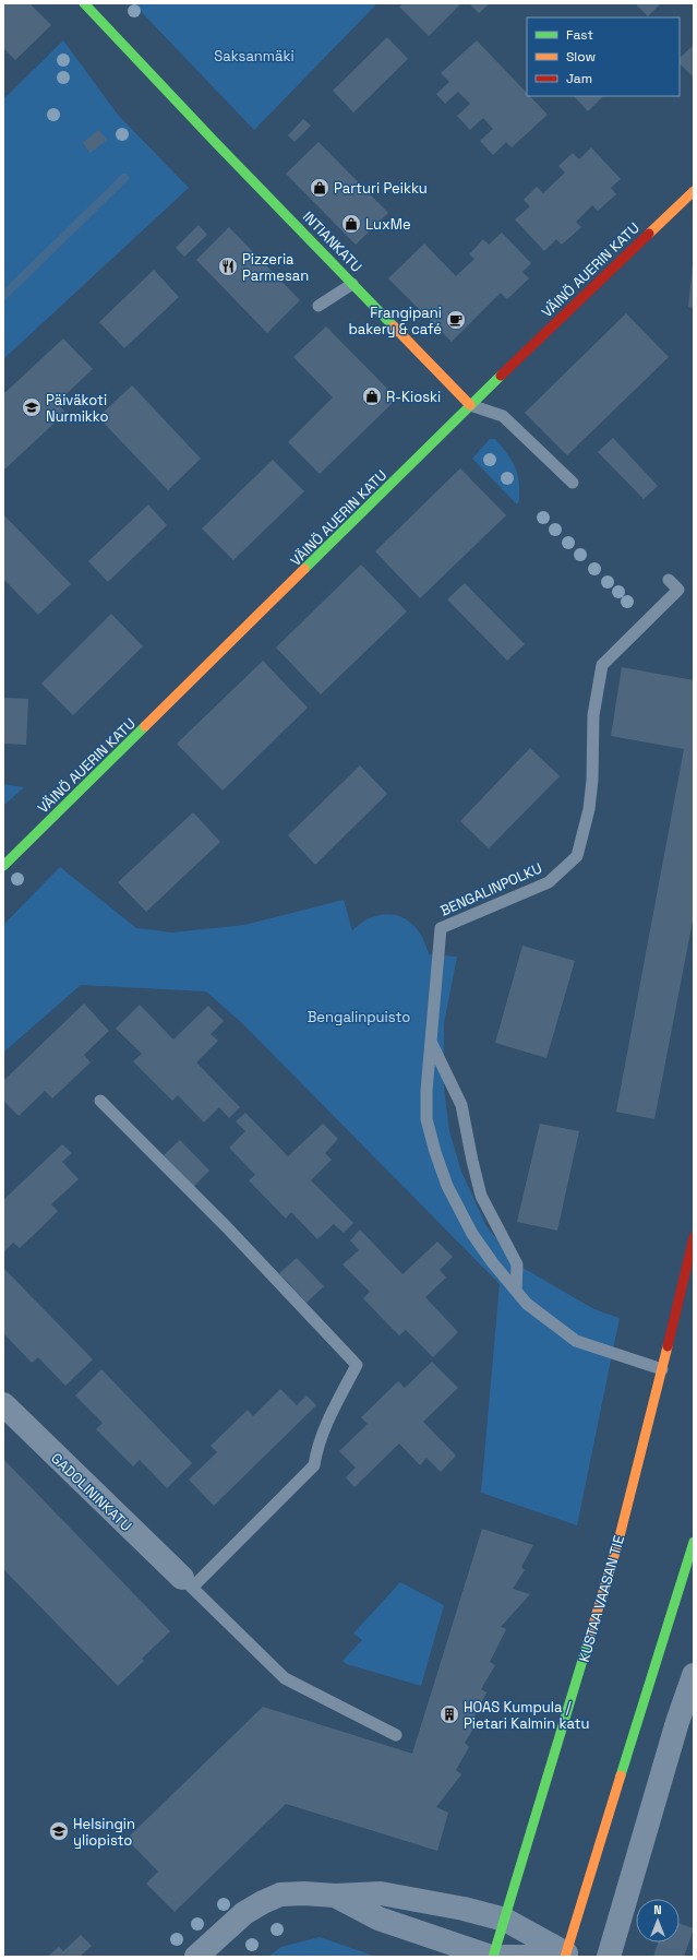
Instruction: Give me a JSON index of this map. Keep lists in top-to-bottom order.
{
  "streets": {
    "street": [
      "INTIANKATU",
      "VÄINÖ AUERIN KATU",
      "GADOLININKATU",
      "KUSTAA VAASAN TIE"
    ],
    "lane": ["BENGALINPOLKU"]
  },
  "crossings": [
    ["INTIANKATU", "VÄINÖ AUERIN KATU"],
    ["BENGALINPOLKU", "KUSTAA VAASAN TIE"]
  ],
  "parks": ["Saksanmäki", "Bengalinpuisto"],
  "places": {
    "shop": ["Parturi Peikku", "LuxMe", "R-Kioski"],
    "restaurant": ["Pizzeria Parmesan"],
    "cafe": ["Frangipani bakery & café"],
    "school or university": ["Päiväkoti Nurmikko", "Helsingin yliopisto"],
    "building": ["HOAS Kumpula / Pietari Kalmin katu"]
  },
  "legend": ["Fast", "Slow", "Jam"],
  "north": "top"
}
